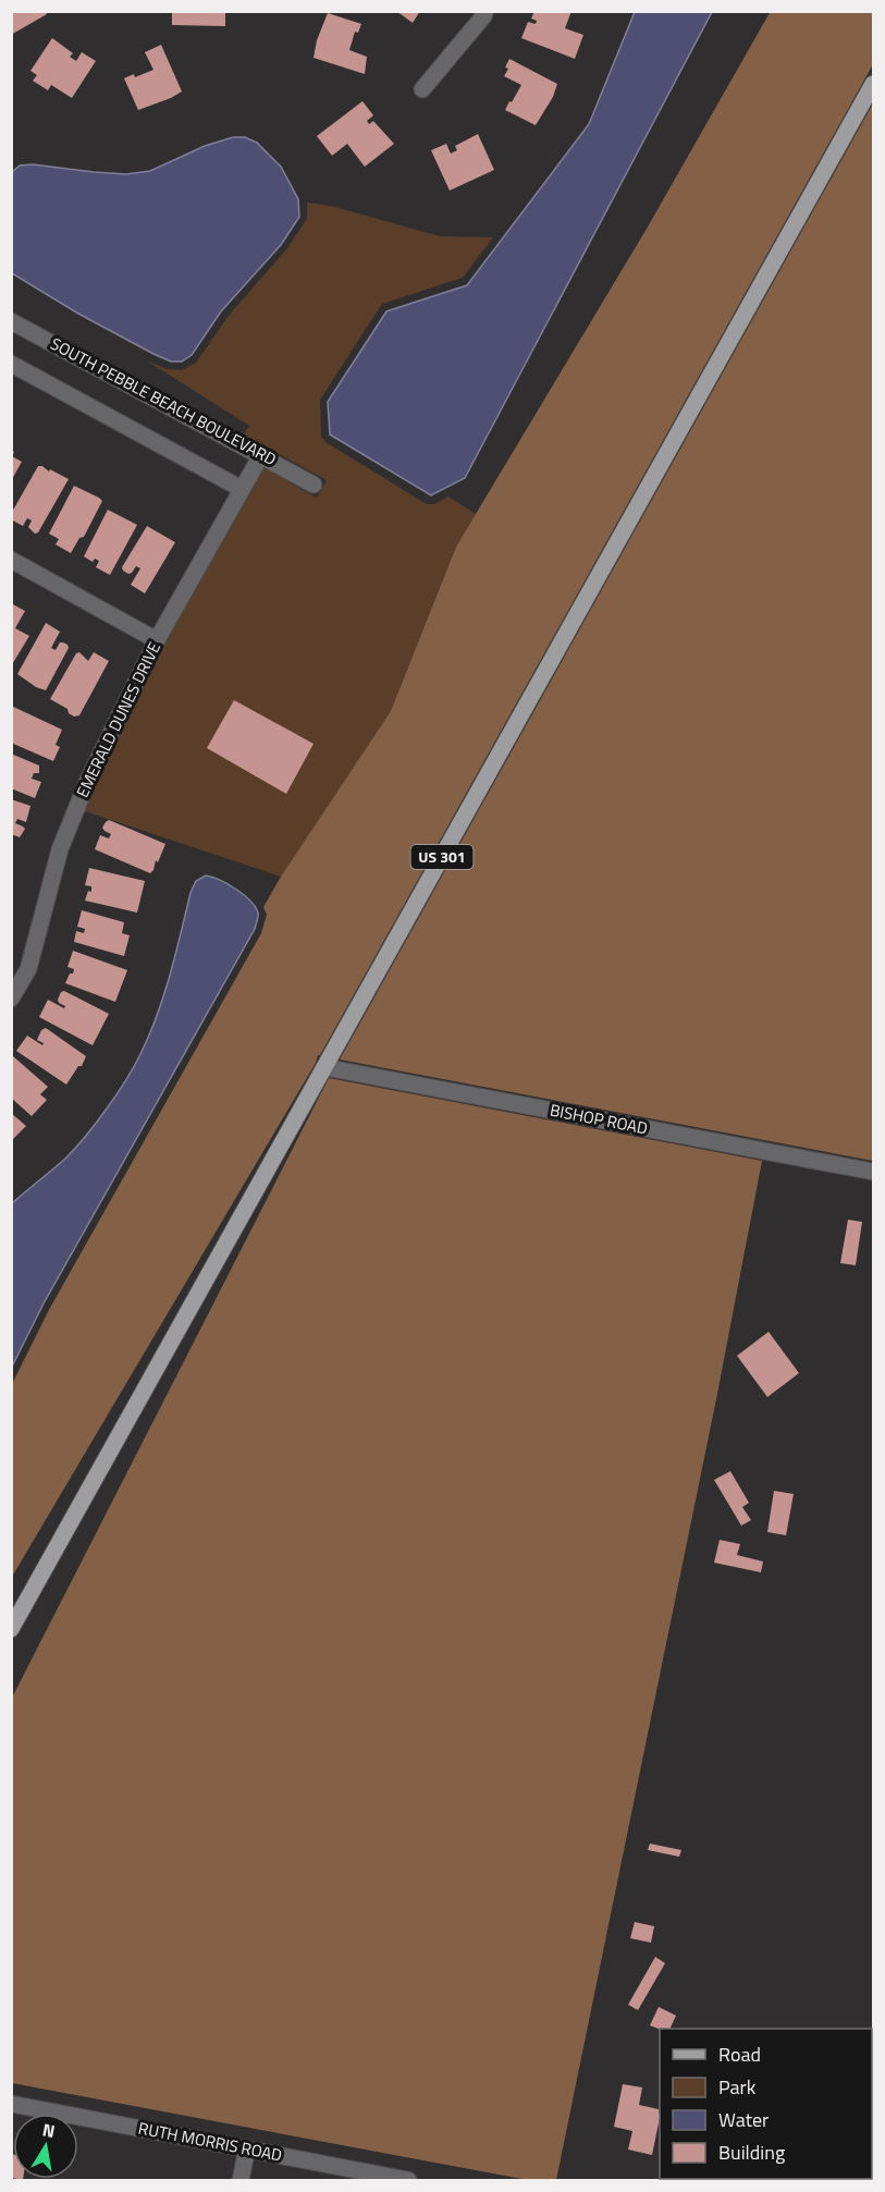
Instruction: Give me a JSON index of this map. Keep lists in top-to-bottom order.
{
  "streets": {
    "main road": ["US 301"],
    "street": [
      "SOUTH PEBBLE BEACH BOULEVARD",
      "EMERALD DUNES DRIVE",
      "BISHOP ROAD",
      "RUTH MORRIS ROAD"
    ]
  },
  "crossings": [
    ["SOUTH PEBBLE BEACH BOULEVARD", "EMERALD DUNES DRIVE"],
    ["US 301", "BISHOP ROAD"]
  ],
  "legend": [
    "Road",
    "Park",
    "Water",
    "Building"
  ],
  "north": "top"
}
